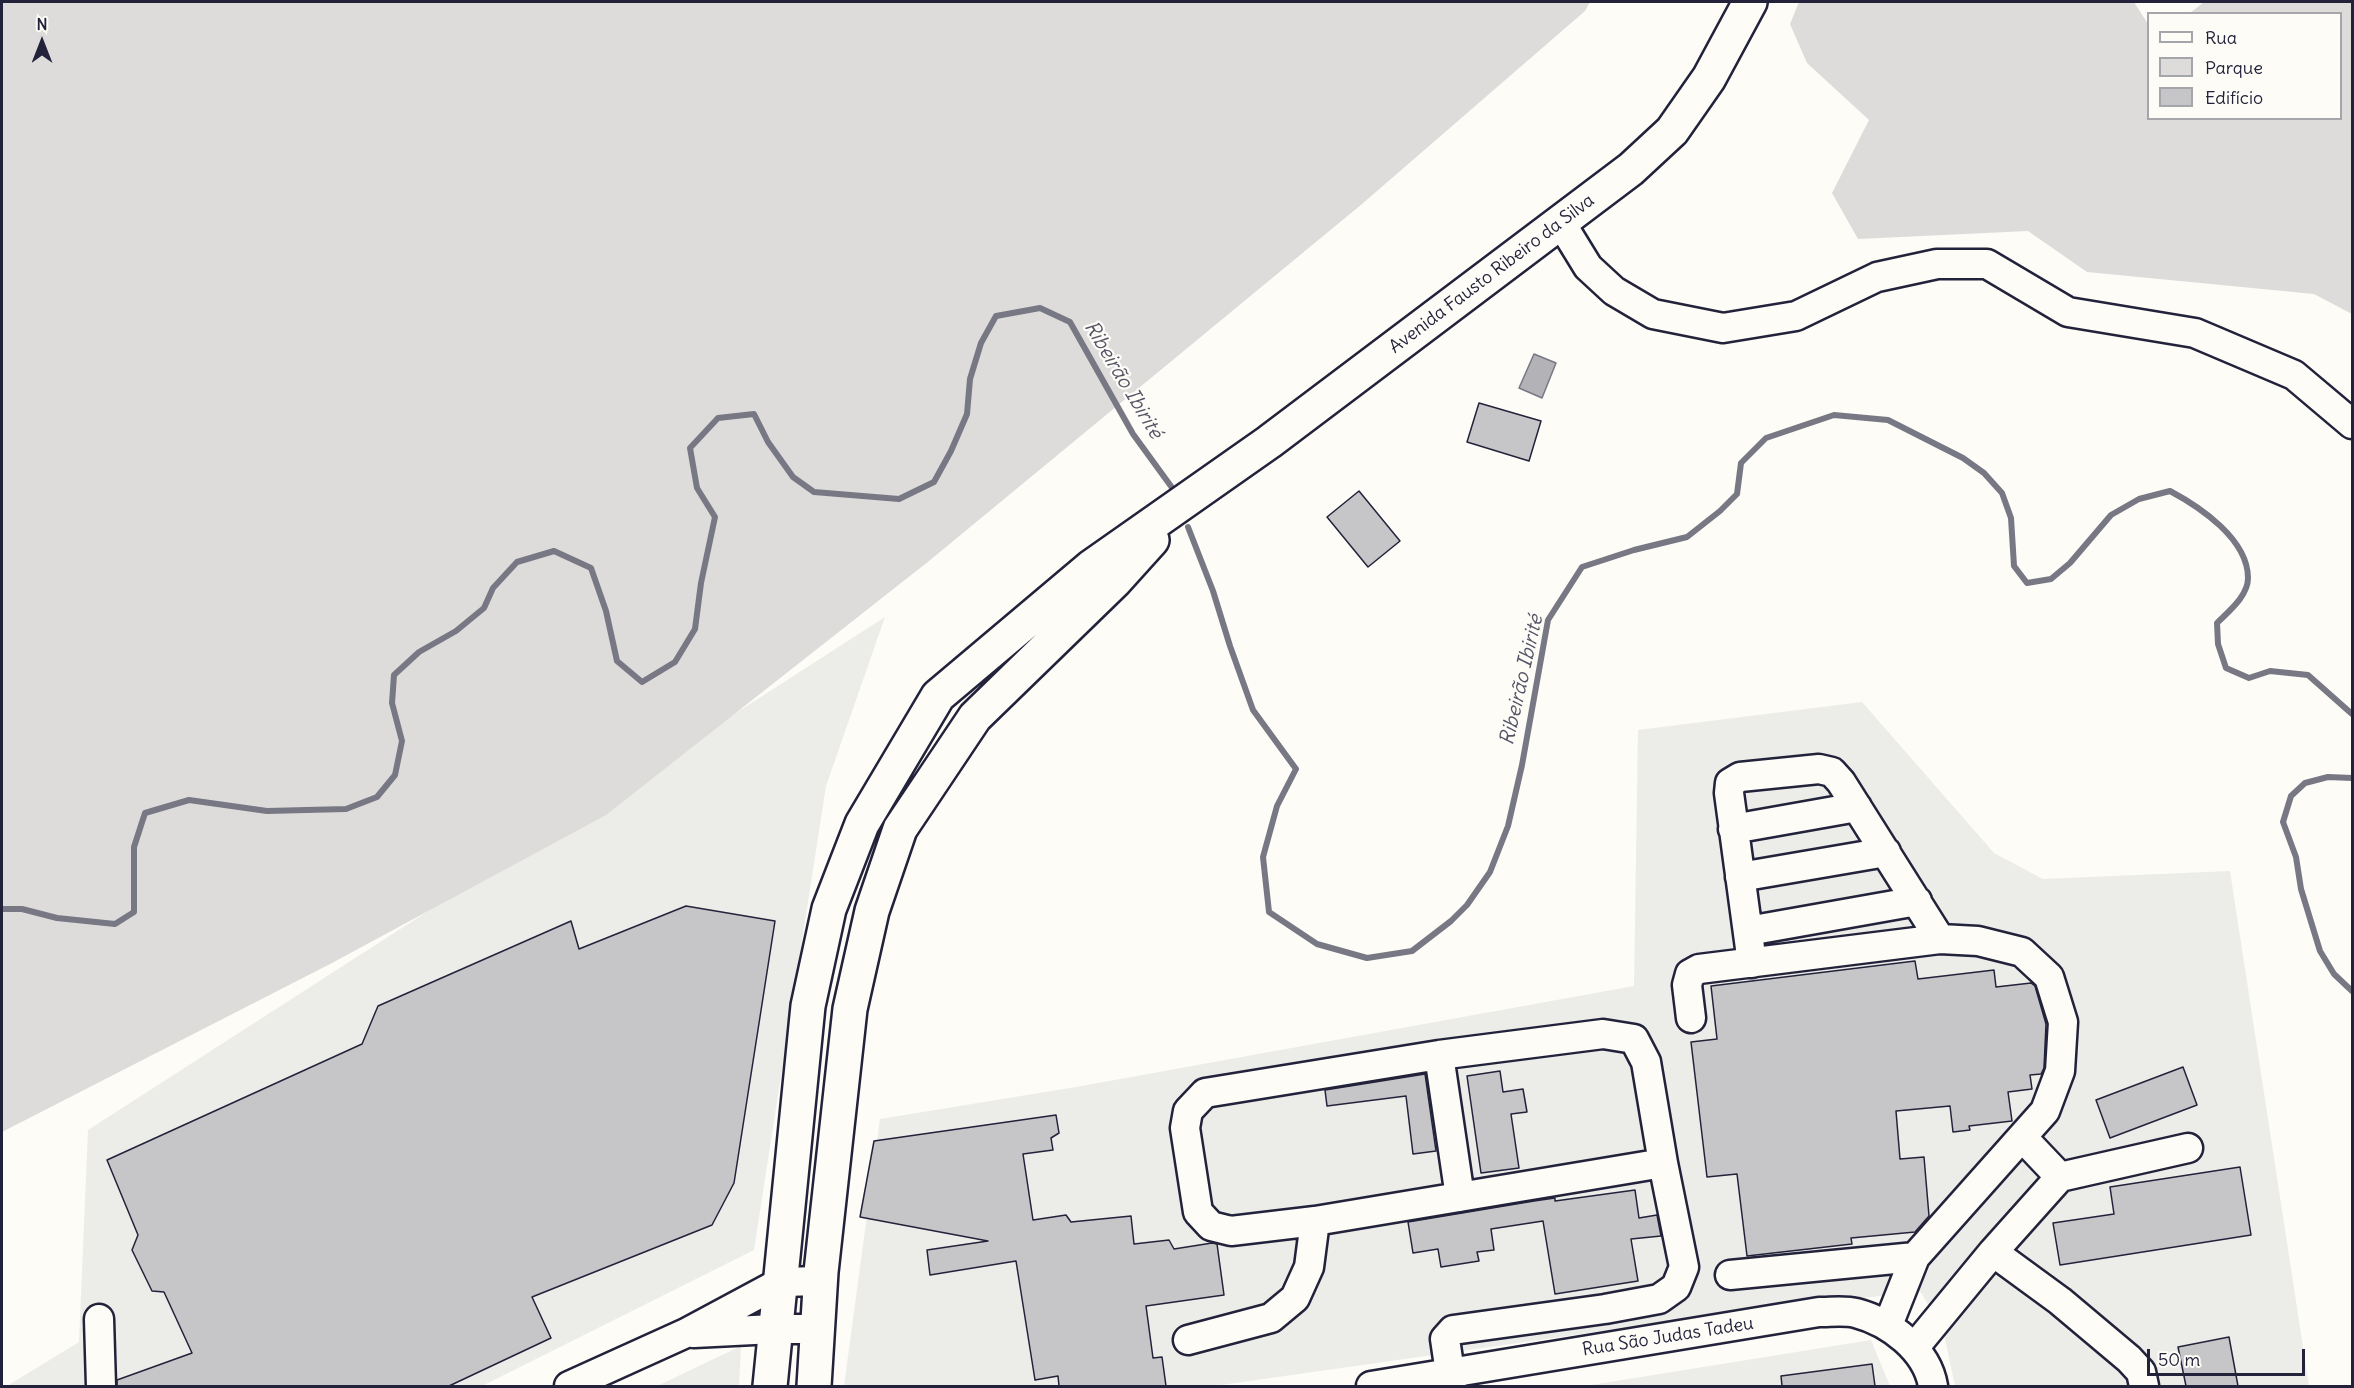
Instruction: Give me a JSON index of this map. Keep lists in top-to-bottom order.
{
  "streets": {
    "main road": ["Avenida Fausto Ribeiro da Silva"],
    "street": ["Rua São Judas Tadeu"]
  },
  "water": ["Ribeirão Ibirité"],
  "legend": ["Rua", "Parque", "Edifício"],
  "scale_bar": "50 m",
  "north": "top"
}
